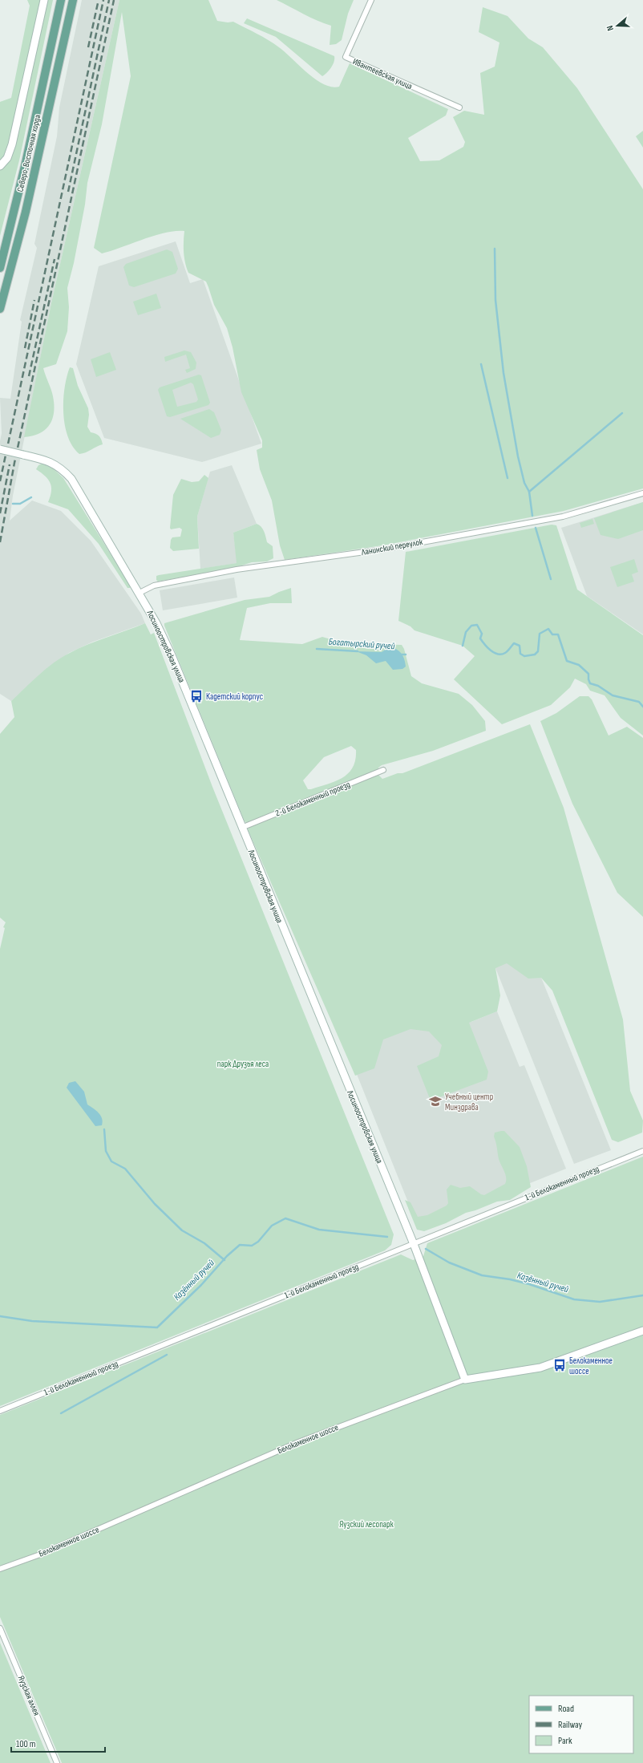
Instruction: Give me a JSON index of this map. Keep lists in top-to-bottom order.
{
  "streets": {
    "main road": ["Северо-Восточная хорда"],
    "street": [
      "Ивантеевская улица",
      "Ланинский переулок",
      "Лосиноостровская улица",
      "2-й Белокаменный проезд",
      "1-й Белокаменный проезд",
      "Белокаменное шоссе",
      "Яузская аллея"
    ]
  },
  "crossings": [
    ["Ланинский переулок", "Лосиноостровская улица"],
    ["Лосиноостровская улица", "2-й Белокаменный проезд"],
    ["Лосиноостровская улица", "1-й Белокаменный проезд"],
    ["Лосиноостровская улица", "Белокаменное шоссе"]
  ],
  "water": ["Богатырский ручей", "Казённый ручей"],
  "parks": ["парк Друзья леса", "Яузский лесопарк"],
  "places": {
    "bus stop": ["Кадетский корпус", "Белокаменное шоссе"],
    "school or university": ["Учебный центр Минздрава"]
  },
  "legend": ["Road", "Railway", "Park"],
  "scale_bar": "100 m",
  "north": "left"
}
